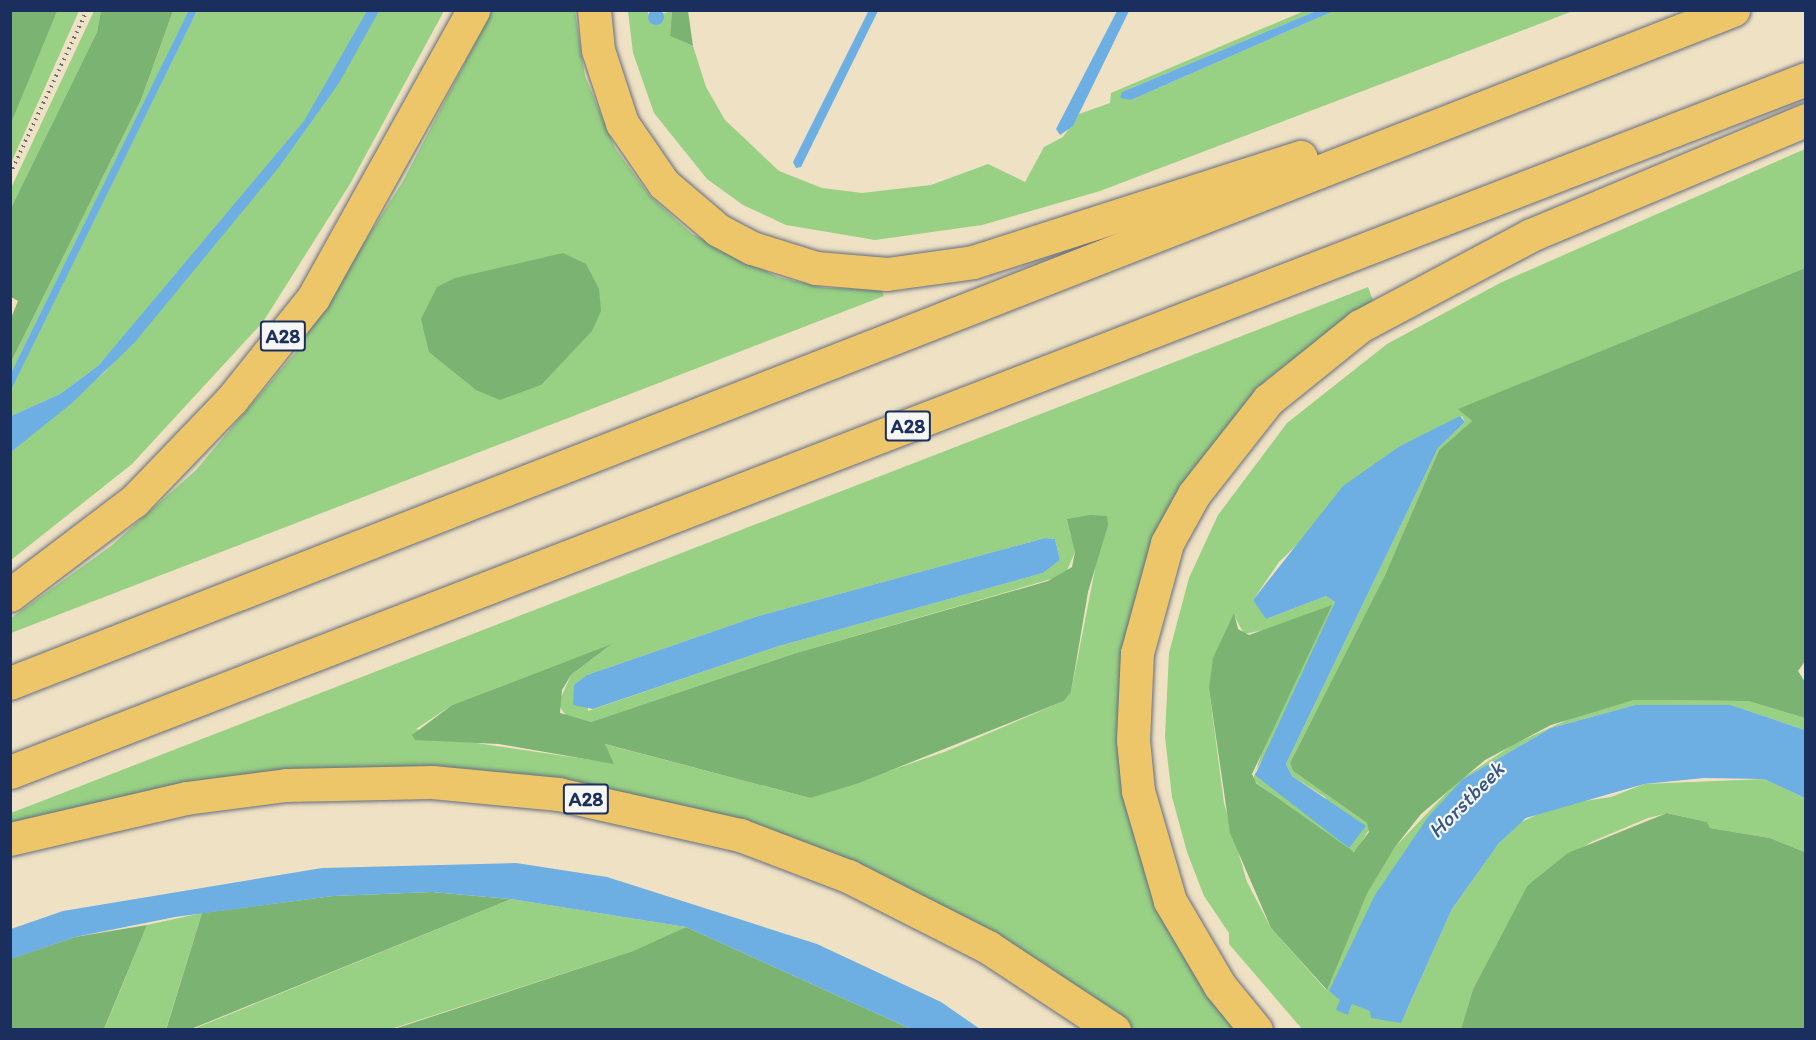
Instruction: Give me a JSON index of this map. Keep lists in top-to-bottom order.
{
  "streets": {
    "highway": ["A28"]
  },
  "water": ["Horstbeek"]
}
